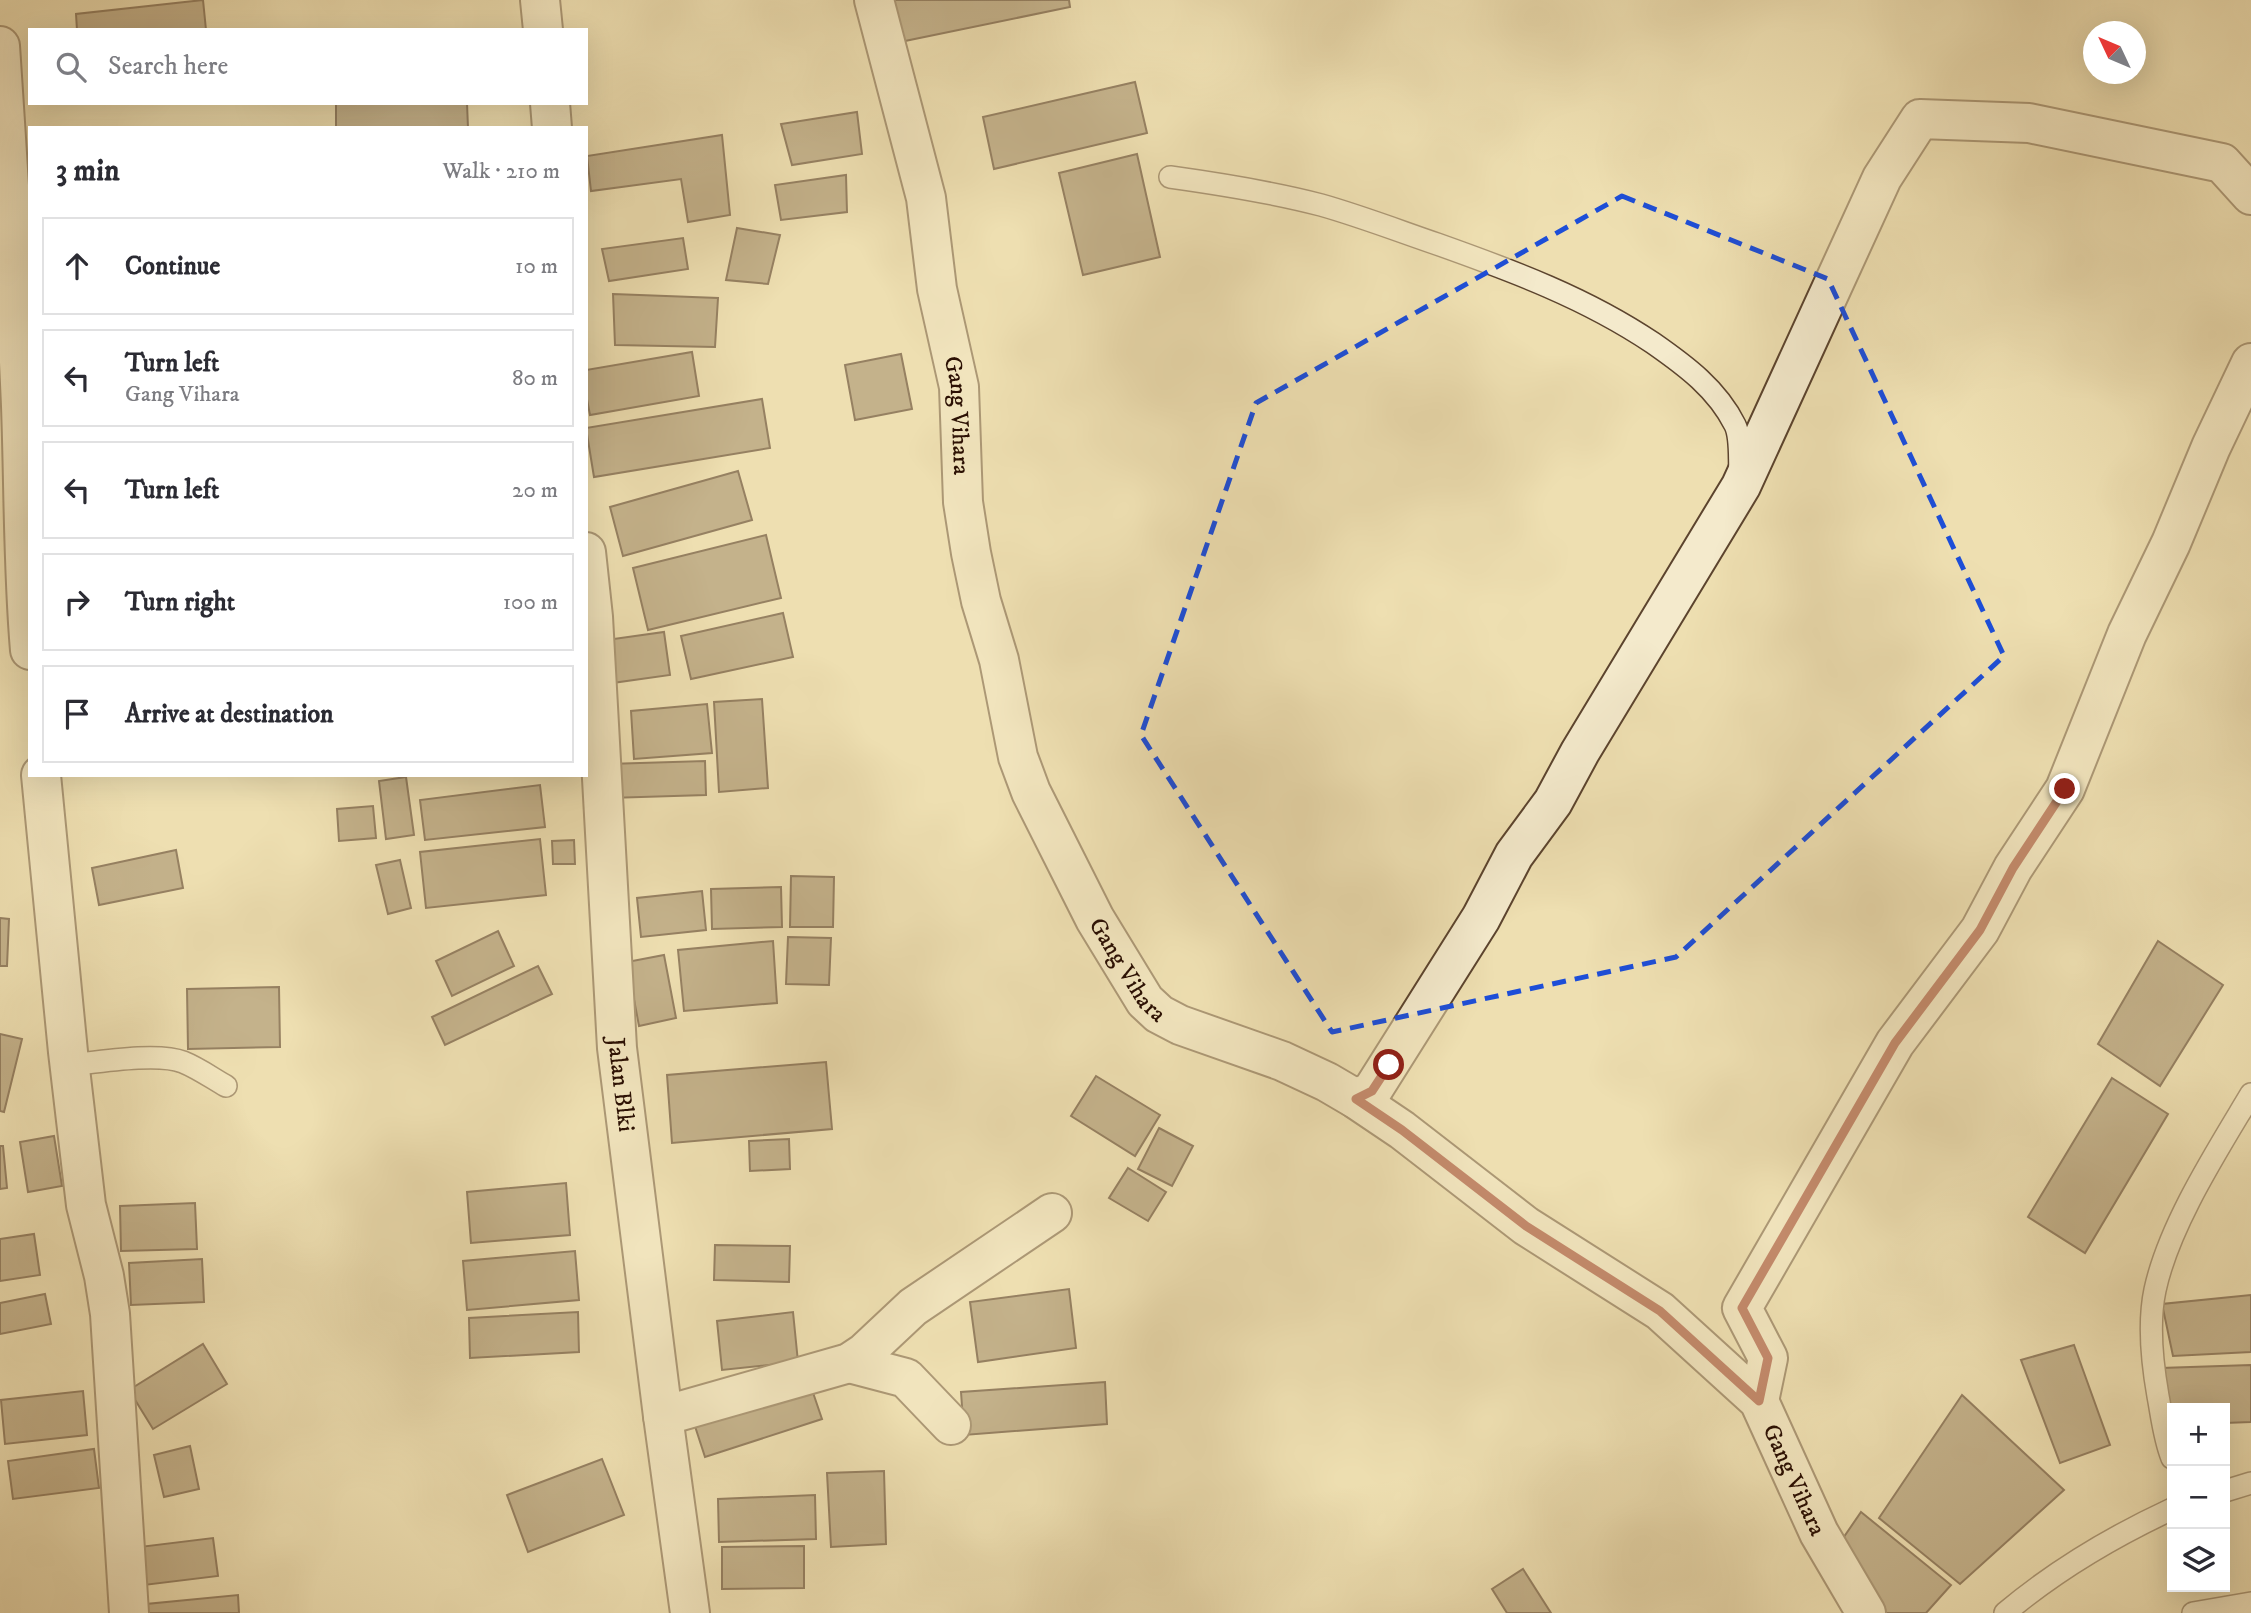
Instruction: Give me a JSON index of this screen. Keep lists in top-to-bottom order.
{
  "streets": {
    "street": ["Gang Vihara", "Jalan Blki"]
  },
  "north": "top left",
  "page": {
    "search": "Search here",
    "heading": ["3 min", "Walk · 210 m"],
    "list": [
      ["Continue", "10 m"],
      ["Turn left", "Gang Vihara", "80 m"],
      ["Turn left", "20 m"],
      ["Turn right", "100 m"],
      "Arrive at destination"
    ],
    "map_buttons": ["+", "−"]
  }
}
